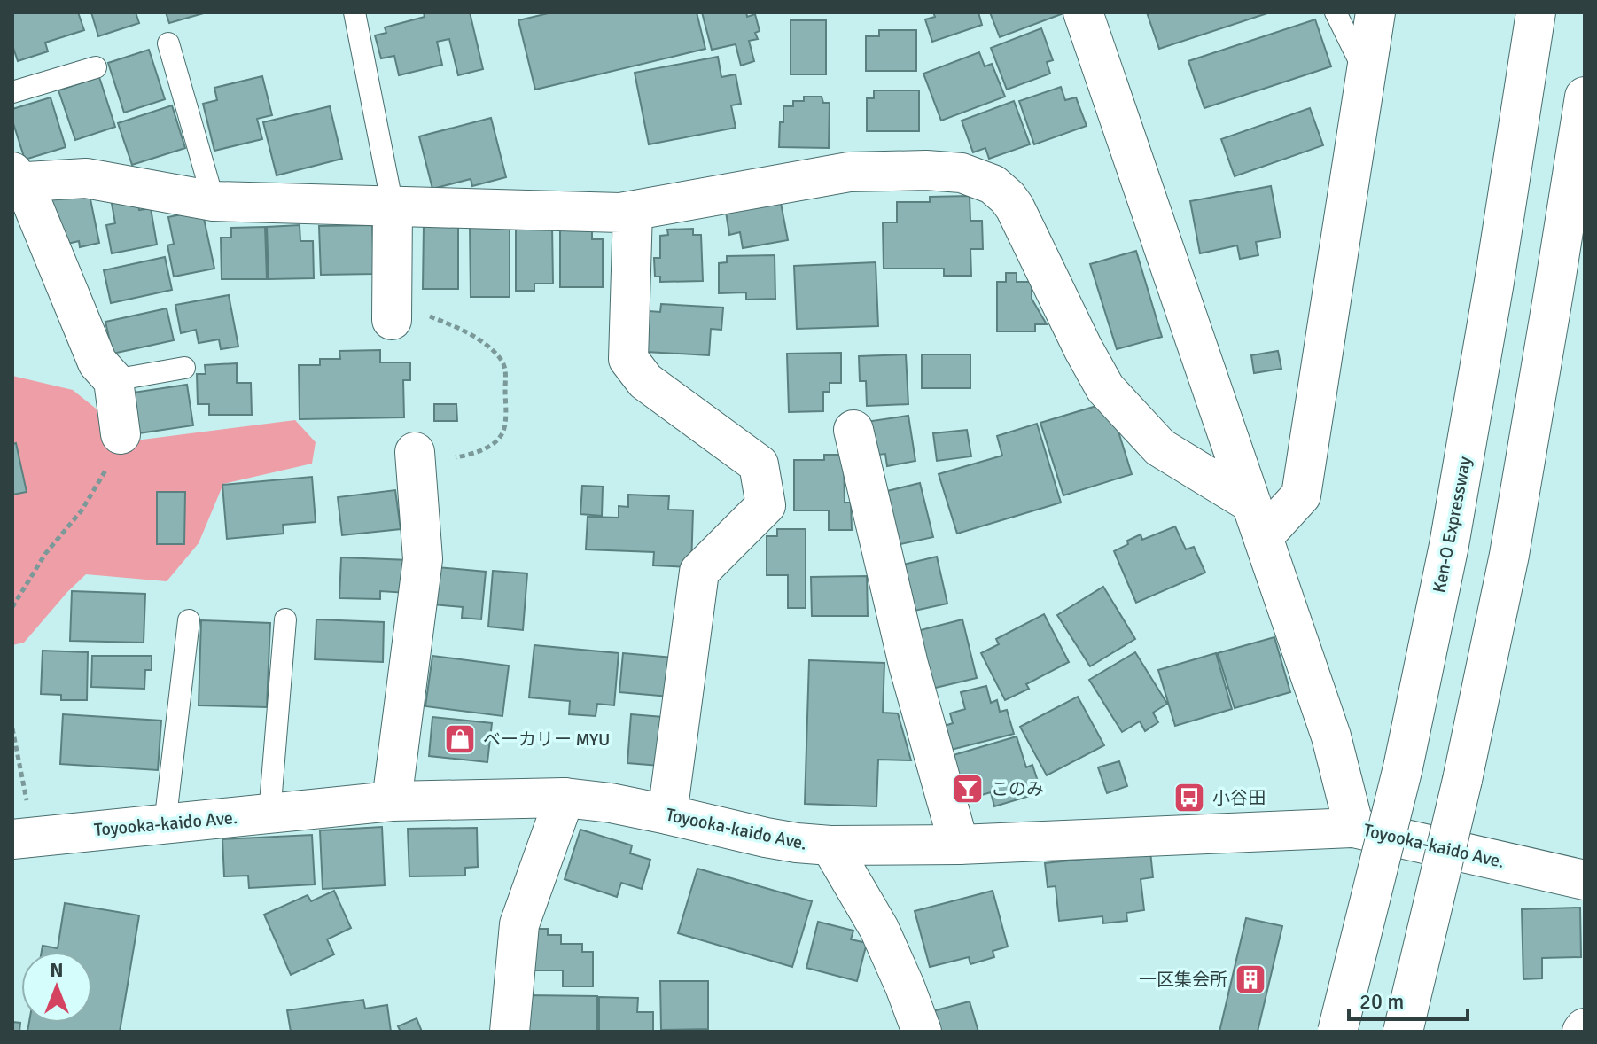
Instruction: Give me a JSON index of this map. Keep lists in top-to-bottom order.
{
  "streets": {
    "main road": ["Ken-O Expressway", "Toyooka-kaido Ave."]
  },
  "places": {
    "shop": ["ベーカリー MYU"],
    "bar": ["このみ"],
    "bus stop": ["小谷田"],
    "building": ["一区集会所"]
  },
  "scale_bar": "20 m",
  "north": "top"
}
